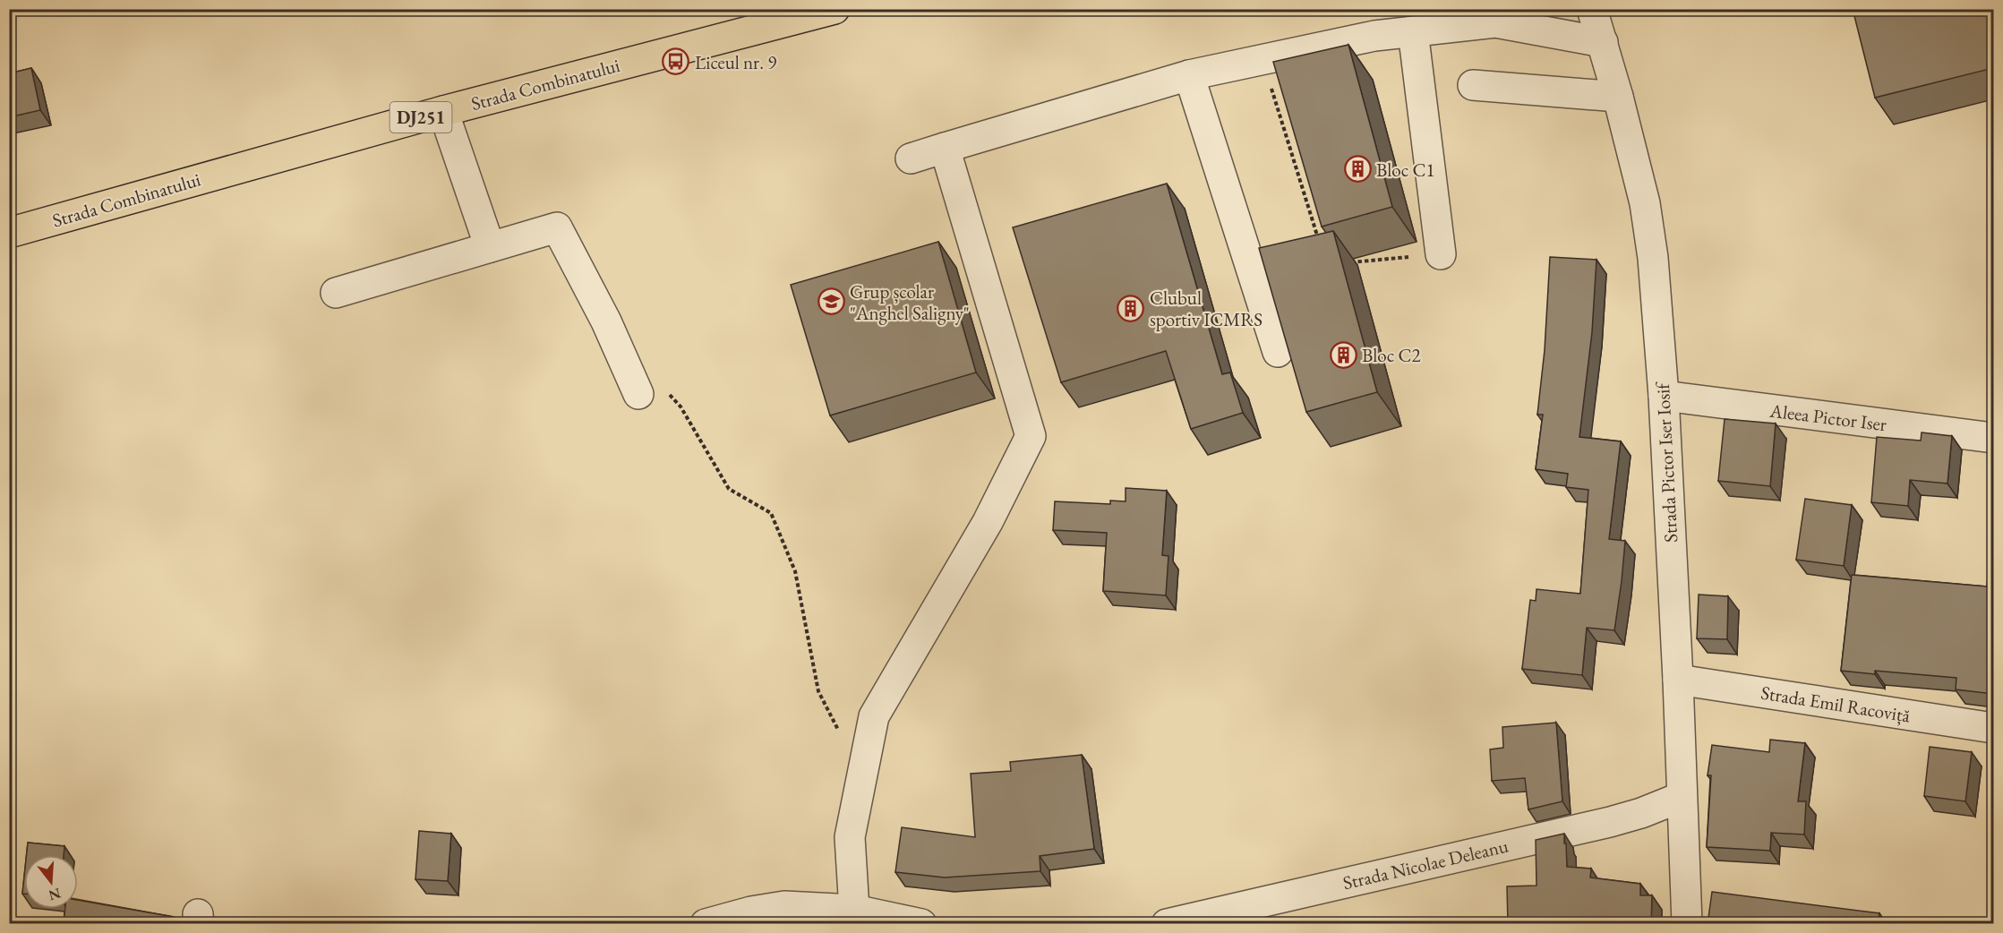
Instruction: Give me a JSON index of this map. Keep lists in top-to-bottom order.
{
  "streets": {
    "main road": ["Strada Combinatului", "DJ251"],
    "street": [
      "Aleea Pictor Iser",
      "Strada Pictor Iser Iosif",
      "Strada Emil Racoviță",
      "Strada Nicolae Deleanu"
    ]
  },
  "crossings": [
    ["Aleea Pictor Iser", "Strada Pictor Iser Iosif"],
    ["Strada Pictor Iser Iosif", "Strada Emil Racoviță"],
    ["Strada Pictor Iser Iosif", "Strada Nicolae Deleanu"]
  ],
  "places": {
    "bus stop": ["Liceul nr. 9"],
    "building": ["Bloc C1", "Clubul sportiv ICMRS", "Bloc C2"],
    "school or university": ["Grup școlar \"Anghel Saligny\""]
  },
  "north": "bottom"
}
